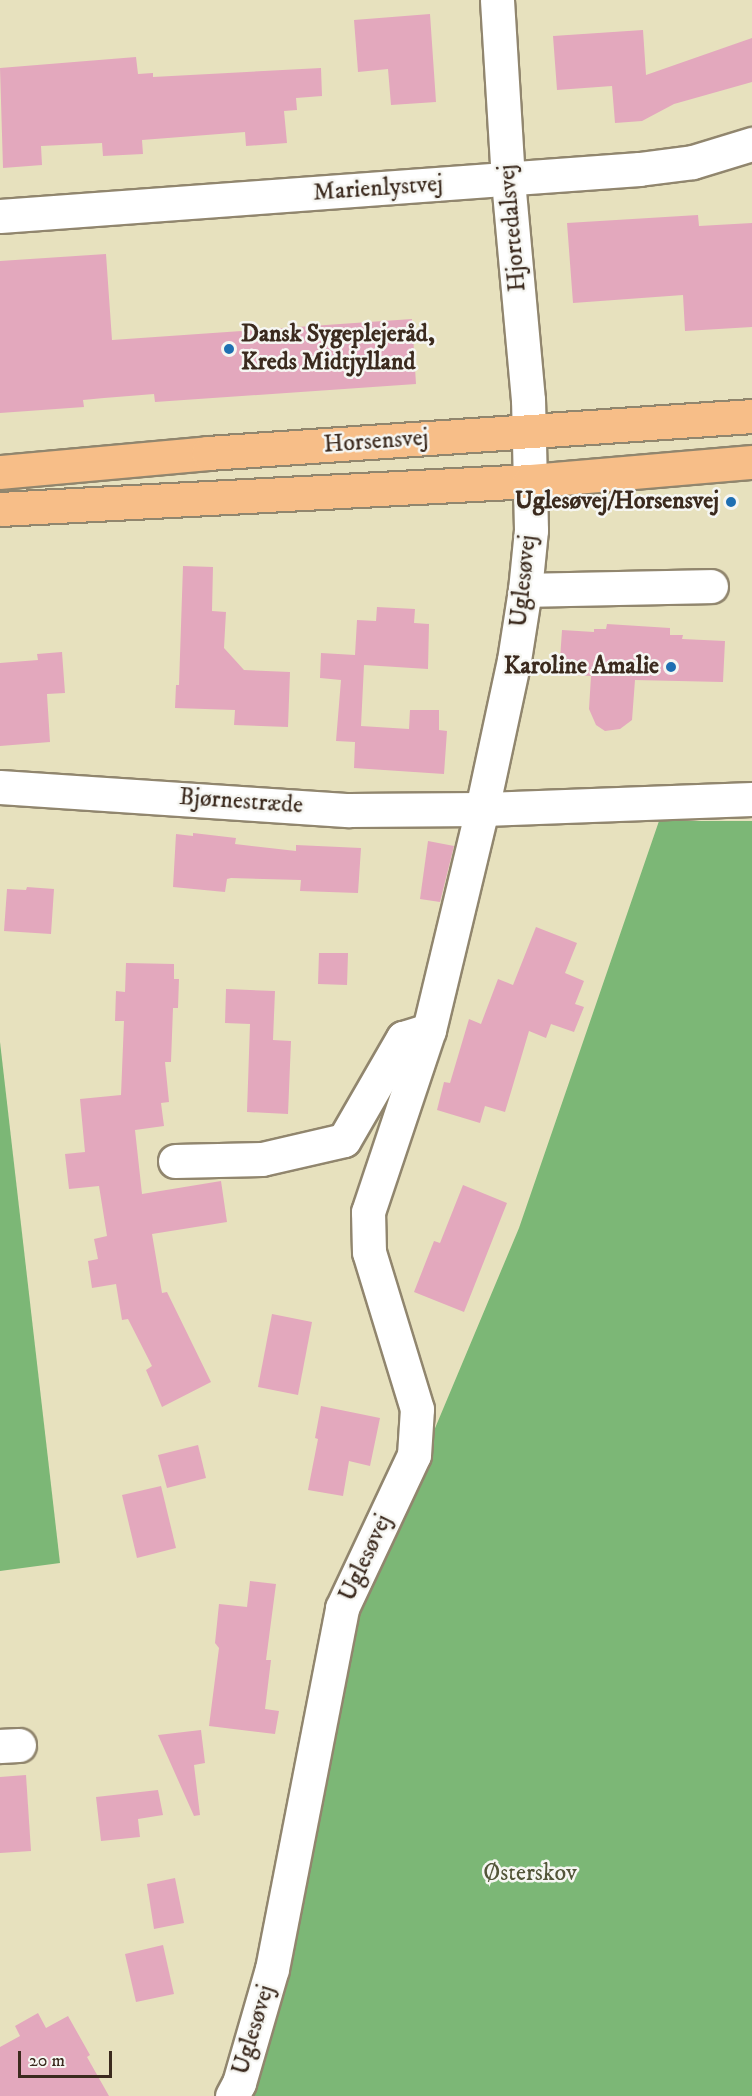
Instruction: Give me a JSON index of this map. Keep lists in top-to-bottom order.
{
  "streets": {
    "main road": ["Horsensvej"],
    "street": [
      "Marienlystvej",
      "Hjortedalsvej",
      "Uglesøvej",
      "Bjørnestræde"
    ]
  },
  "crossings": [
    ["Marienlystvej", "Hjortedalsvej"],
    ["Hjortedalsvej", "Horsensvej"],
    ["Hjortedalsvej", "Uglesøvej"],
    ["Horsensvej", "Uglesøvej"],
    ["Uglesøvej", "Bjørnestræde"]
  ],
  "parks": ["Østerskov"],
  "places": ["Dansk Sygeplejeråd, Kreds Midtjylland", "Uglesøvej/Horsensvej", "Karoline Amalie"],
  "scale_bar": "20 m"
}
